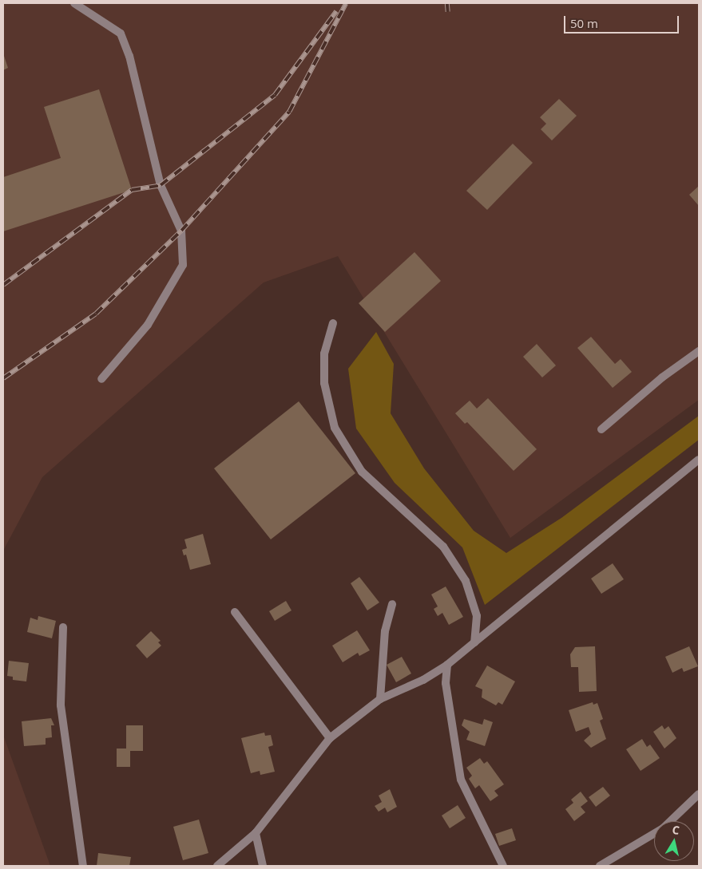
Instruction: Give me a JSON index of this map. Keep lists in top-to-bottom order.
{
  "scale_bar": "50 m",
  "north": "top"
}
